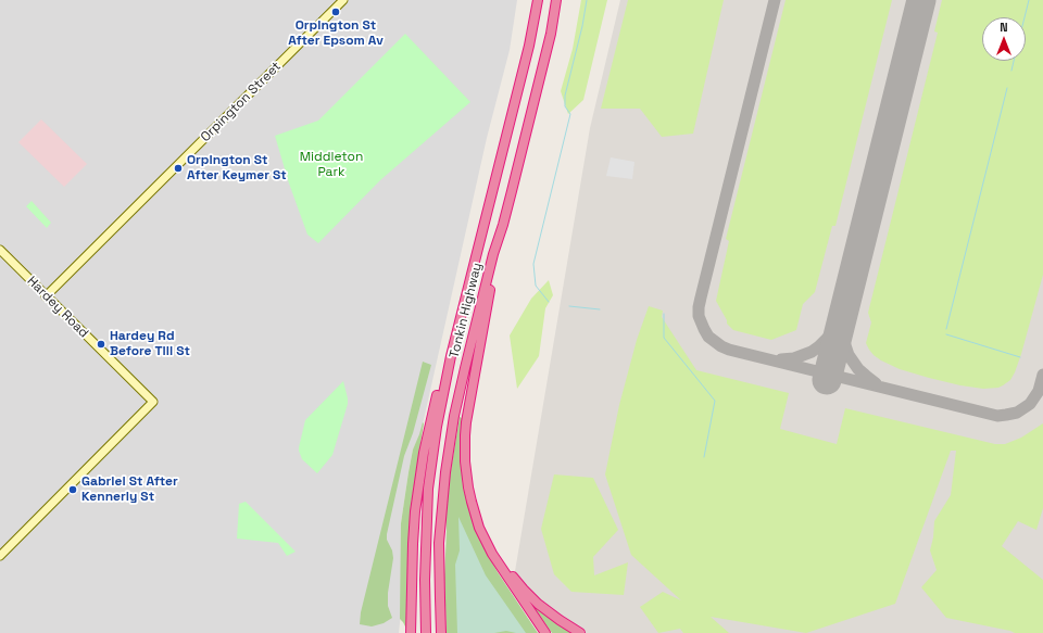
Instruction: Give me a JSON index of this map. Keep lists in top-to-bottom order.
{
  "streets": {
    "highway": ["Tonkin Highway"],
    "street": ["Orpington Street", "Hardey Road"]
  },
  "crossings": [
    ["Orpington Street", "Hardey Road"]
  ],
  "parks": ["Middleton Park"],
  "places": [
    "Orpington St After Epsom Av",
    "Orpington St After Keymer St",
    "Hardey Rd Before Till St",
    "Gabriel St After Kennerly St"
  ],
  "north": "top"
}
